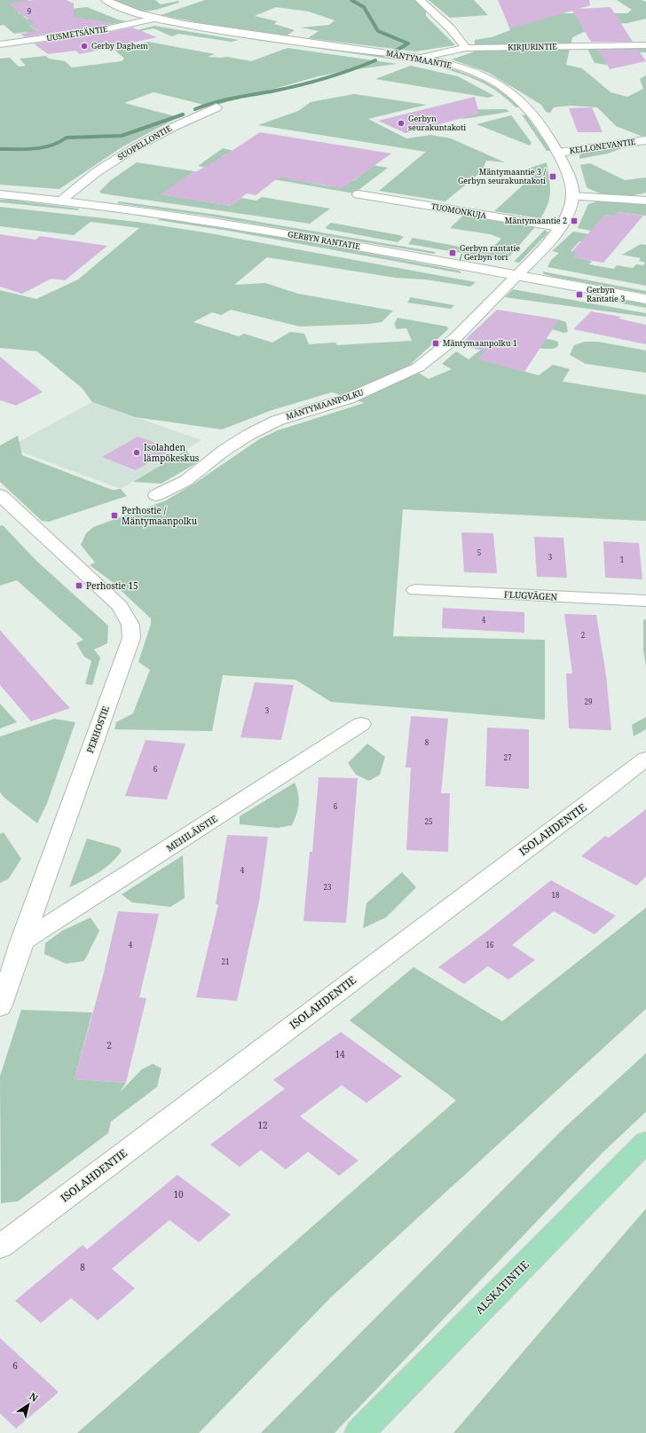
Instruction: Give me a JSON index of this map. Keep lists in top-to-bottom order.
{
  "streets": {
    "main road": ["ALSKATINTIE"],
    "street": [
      "UUSMETSÄNTIE",
      "KIRJURINTIE",
      "MÄNTYMAANTIE",
      "SUOPELLONTIE",
      "KELLONEVANTIE",
      "TUOMONKUJA",
      "GERBYN RANTATIE",
      "MÄNTYMAANPOLKU",
      "FLUGVÄGEN",
      "PERHOSTIE",
      "ISOLAHDENTIE",
      "MEHILÄISTIE"
    ]
  },
  "crossings": [
    ["UUSMETSÄNTIE", "MÄNTYMAANTIE"],
    ["KIRJURINTIE", "MÄNTYMAANTIE"],
    ["MÄNTYMAANTIE", "KELLONEVANTIE"],
    ["MÄNTYMAANTIE", "TUOMONKUJA"],
    ["MÄNTYMAANTIE", "GERBYN RANTATIE"],
    ["MÄNTYMAANTIE", "MÄNTYMAANPOLKU"],
    ["SUOPELLONTIE", "GERBYN RANTATIE"],
    ["GERBYN RANTATIE", "MÄNTYMAANPOLKU"],
    ["PERHOSTIE", "MEHILÄISTIE"]
  ],
  "places": {
    "other": ["Gerby Daghem", "Gerbyn seurakuntakoti", "Isolahden lämpökeskus"],
    "transit": [
      "Mäntymaantie 3 / Gerbyn seurakuntakoti",
      "Mäntymaantie 2",
      "Gerbyn rantatie / Gerbyn tori",
      "Gerbyn Rantatie 3",
      "Mäntymaanpolku 1",
      "Perhostie / Mäntymaanpolku",
      "Perhostie 15"
    ]
  },
  "house_numbers": [
    "9",
    "5",
    "3",
    "1",
    "4",
    "2",
    "29",
    "3",
    "8",
    "27",
    "6",
    "6",
    "25",
    "4",
    "23",
    "18",
    "4",
    "16",
    "21",
    "2",
    "14",
    "12",
    "10",
    "8",
    "6"
  ],
  "north": "top right"
}
